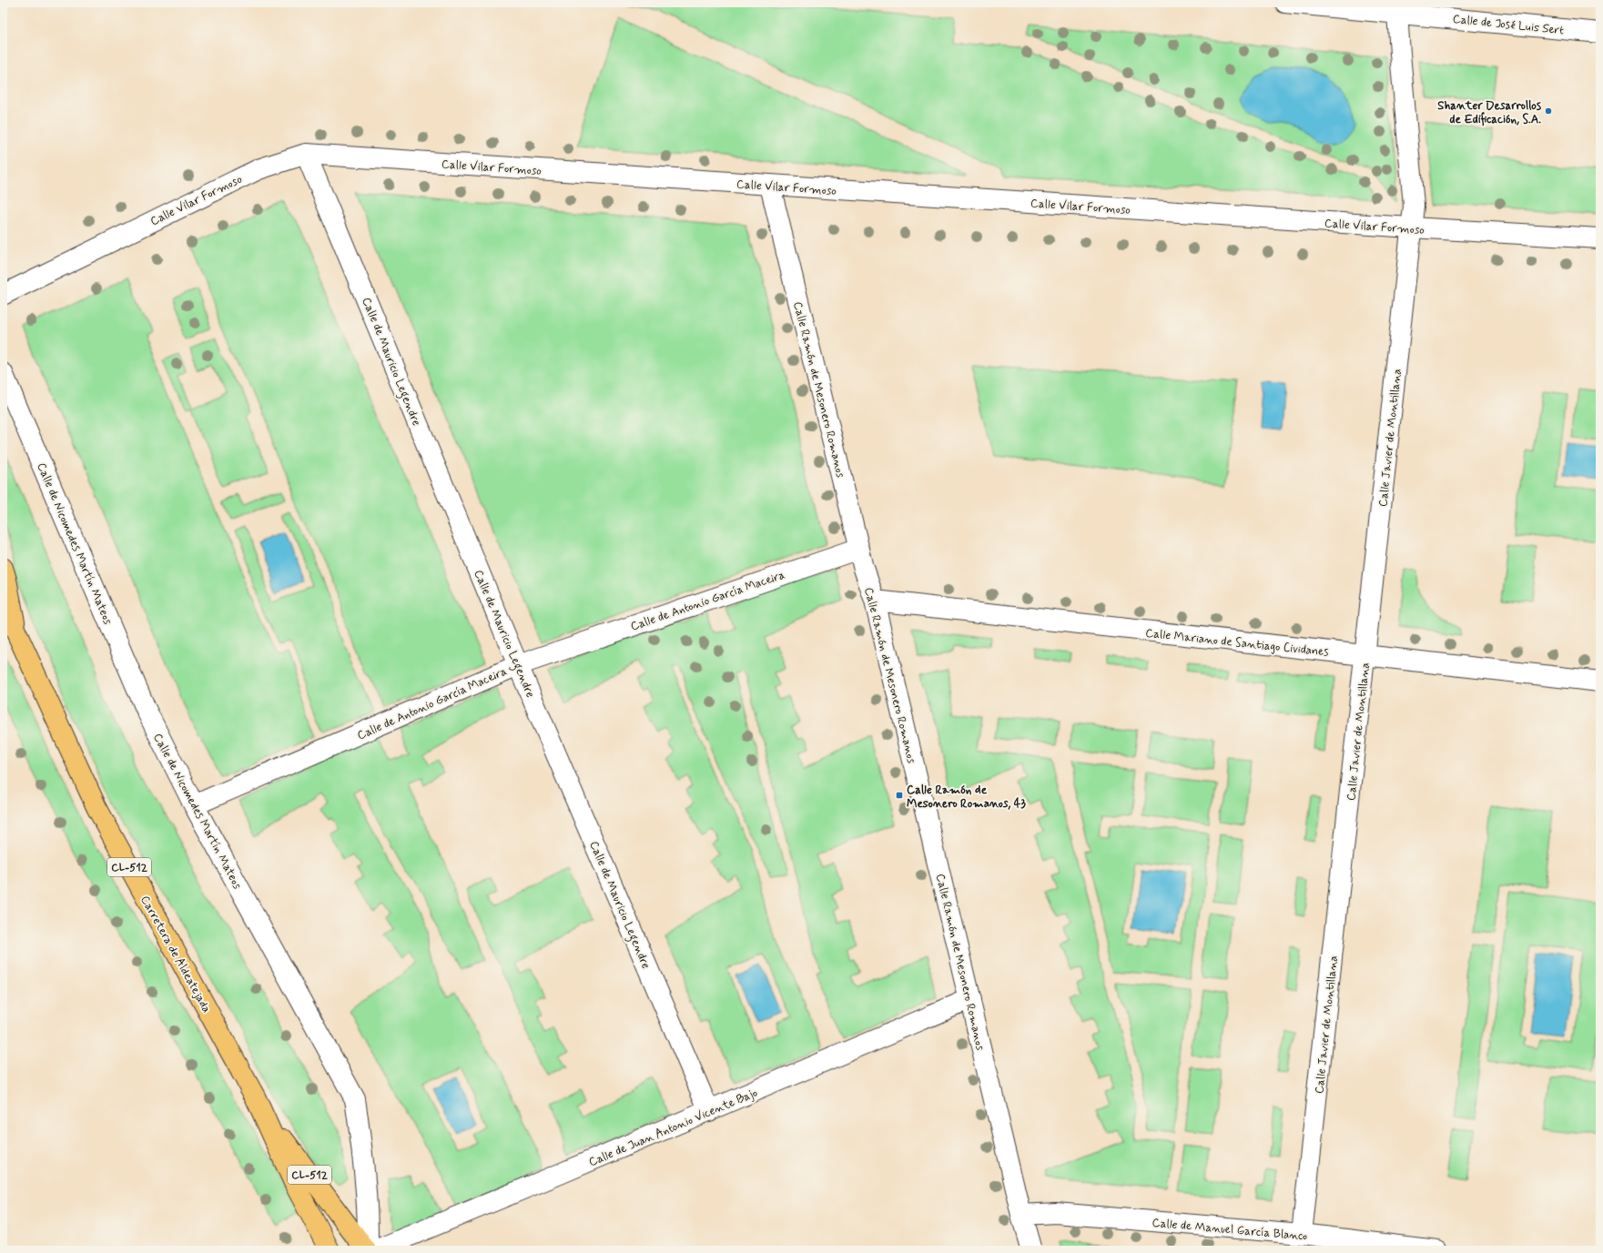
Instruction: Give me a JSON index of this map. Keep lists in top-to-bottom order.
{
  "streets": {
    "main road": ["CL-512", "Carretera de Aldeatejada"],
    "street": [
      "Calle de José Luis Sert",
      "Calle Vilar Formoso",
      "Calle de Mauricio Legendre",
      "Calle Ramón de Mesonero Romanos",
      "Calle Javier de Montillana",
      "Calle de Nicomedes Martín Mateos",
      "Calle de Antonio García Maceira",
      "Calle Mariano de Santiago Cividanes",
      "Calle de Juan Antonio Vicente Bajo",
      "Calle de Manuel García Blanco"
    ]
  },
  "crossings": [
    ["Calle de José Luis Sert", "Calle Javier de Montillana"],
    ["Calle Vilar Formoso", "Calle de Mauricio Legendre"],
    ["Calle Vilar Formoso", "Calle Ramón de Mesonero Romanos"],
    ["Calle Vilar Formoso", "Calle Javier de Montillana"],
    ["Calle de Mauricio Legendre", "Calle de Antonio García Maceira"],
    ["Calle de Mauricio Legendre", "Calle de Juan Antonio Vicente Bajo"],
    ["Calle Ramón de Mesonero Romanos", "Calle de Antonio García Maceira"],
    ["Calle Ramón de Mesonero Romanos", "Calle Mariano de Santiago Cividanes"],
    ["Calle Ramón de Mesonero Romanos", "Calle de Juan Antonio Vicente Bajo"],
    ["Calle Ramón de Mesonero Romanos", "Calle de Manuel García Blanco"],
    ["Calle Javier de Montillana", "Calle Mariano de Santiago Cividanes"],
    ["Calle Javier de Montillana", "Calle de Manuel García Blanco"],
    ["Calle de Nicomedes Martín Mateos", "Calle de Antonio García Maceira"],
    ["Calle de Nicomedes Martín Mateos", "Carretera de Aldeatejada"]
  ],
  "places": {
    "other": ["Shanter Desarrollos de Edificación, S.A."],
    "transit": ["Calle Ramón de Mesonero Romanos, 43"]
  }
}
